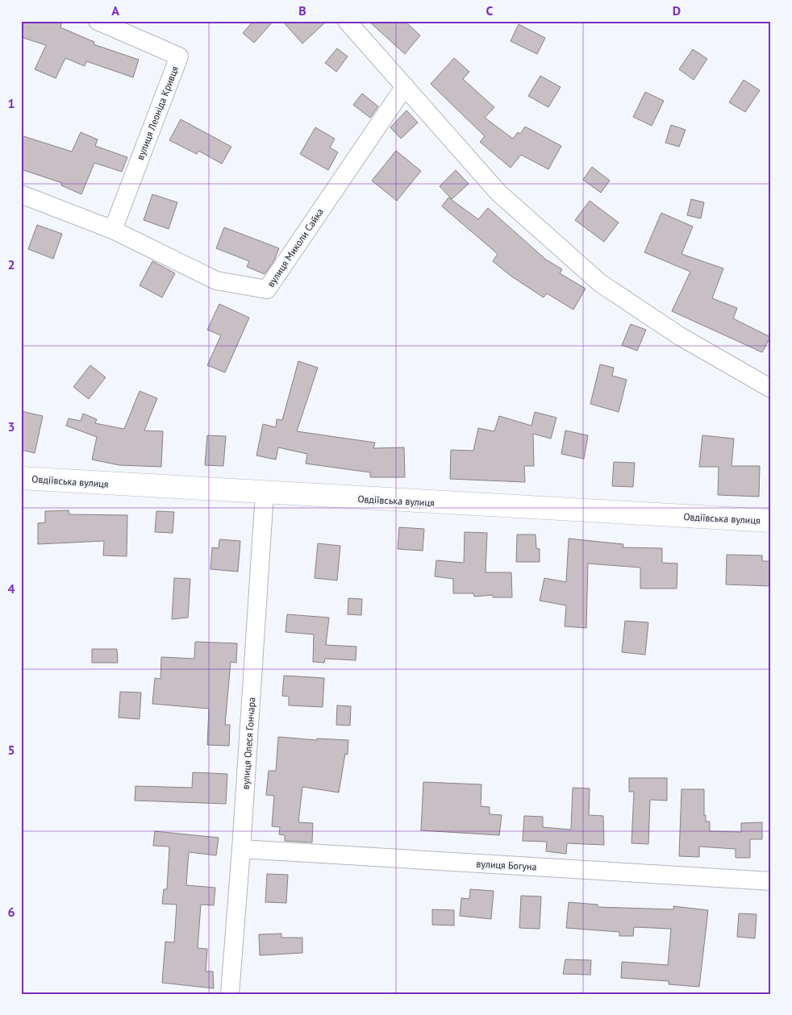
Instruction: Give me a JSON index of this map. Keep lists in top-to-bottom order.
{
  "streets": {
    "main road": ["Овдіївська вулиця"],
    "street": [
      "вулиця Леоніда Кривця",
      "вулиця Миколи Сайка",
      "вулиця Олеся Гончара",
      "вулиця Богуна"
    ]
  },
  "crossings": [
    ["вулиця Леоніда Кривця", "вулиця Миколи Сайка"],
    ["Овдіївська вулиця", "вулиця Олеся Гончара"],
    ["вулиця Олеся Гончара", "вулиця Богуна"]
  ],
  "grid": {
    "columns": [
      "A",
      "B",
      "C",
      "D"
    ],
    "rows": [
      "1",
      "2",
      "3",
      "4",
      "5",
      "6"
    ]
  }
}
